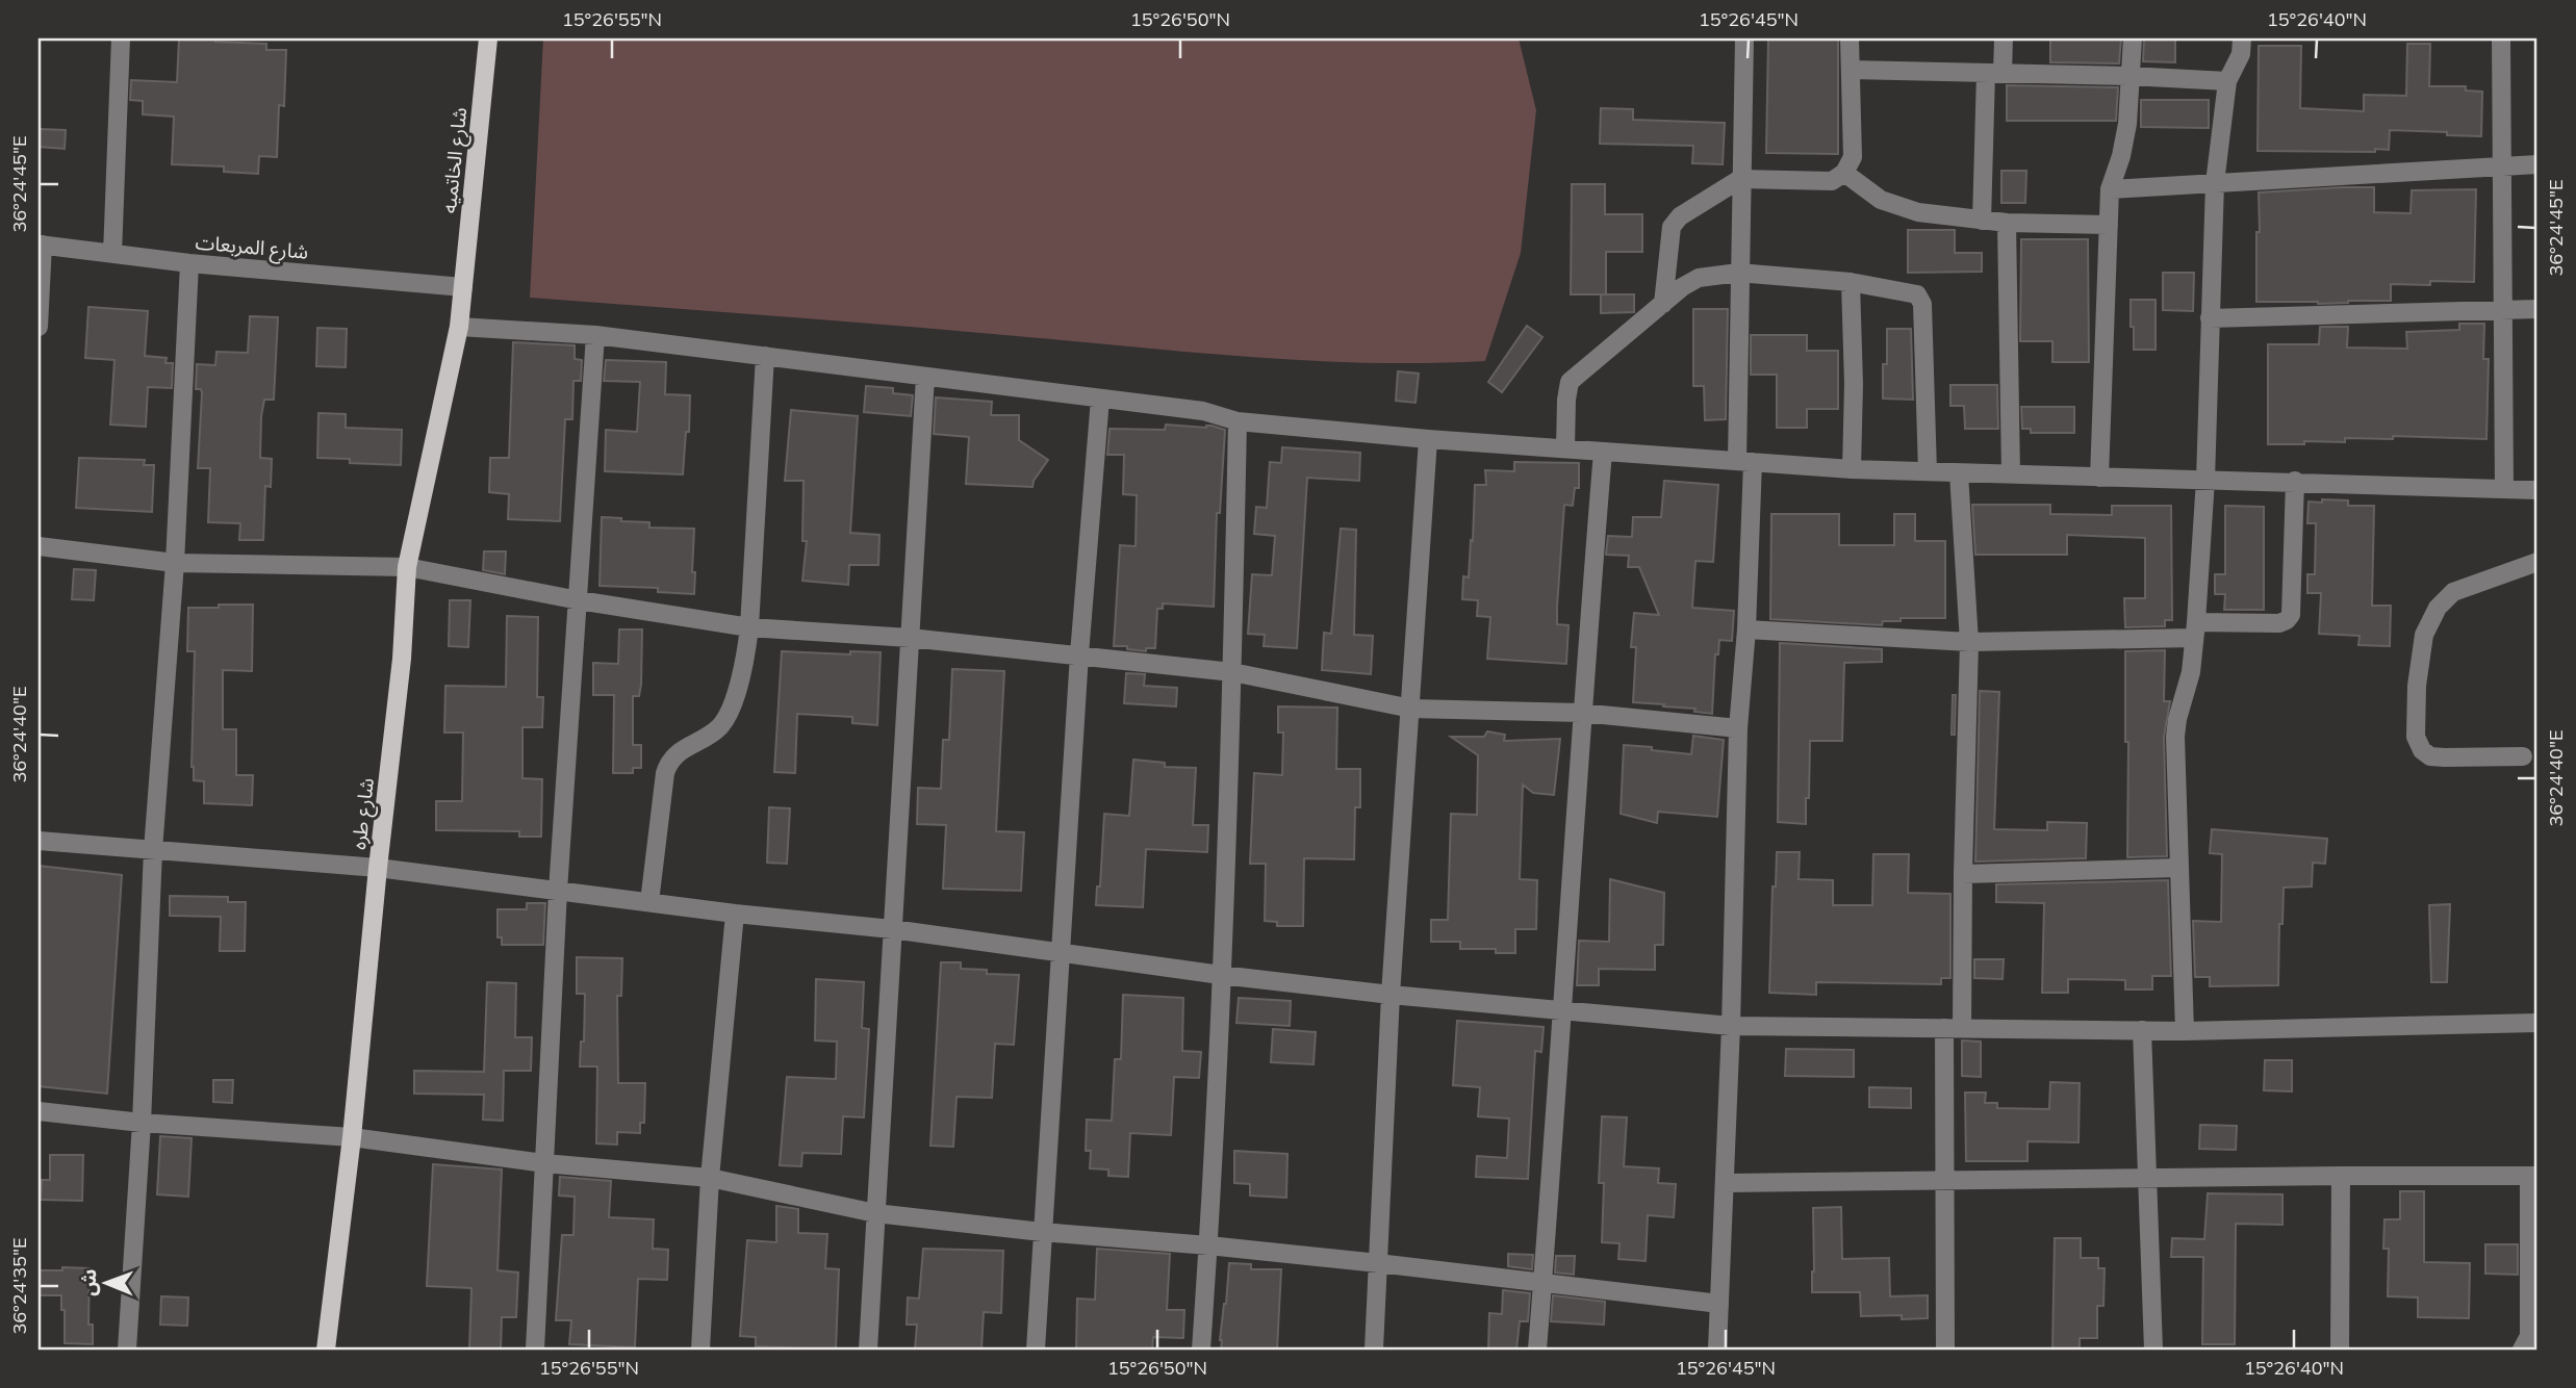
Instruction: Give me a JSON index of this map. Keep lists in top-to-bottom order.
{
  "streets": {
    "main road": ["شارع الخاتميه", "شارع طره"],
    "street": ["شارع المربعات"]
  },
  "crossings": [
    ["شارع الخاتميه", "شارع المربعات"],
    ["شارع الخاتميه", "شارع طره"],
    ["شارع المربعات", "شارع طره"]
  ],
  "north": "left",
  "coordinates": [
    "15°26'55\"N",
    "15°26'50\"N",
    "15°26'45\"N",
    "15°26'40\"N",
    "36°24'45\"E",
    "36°24'40\"E",
    "36°24'35\"E"
  ]
}
